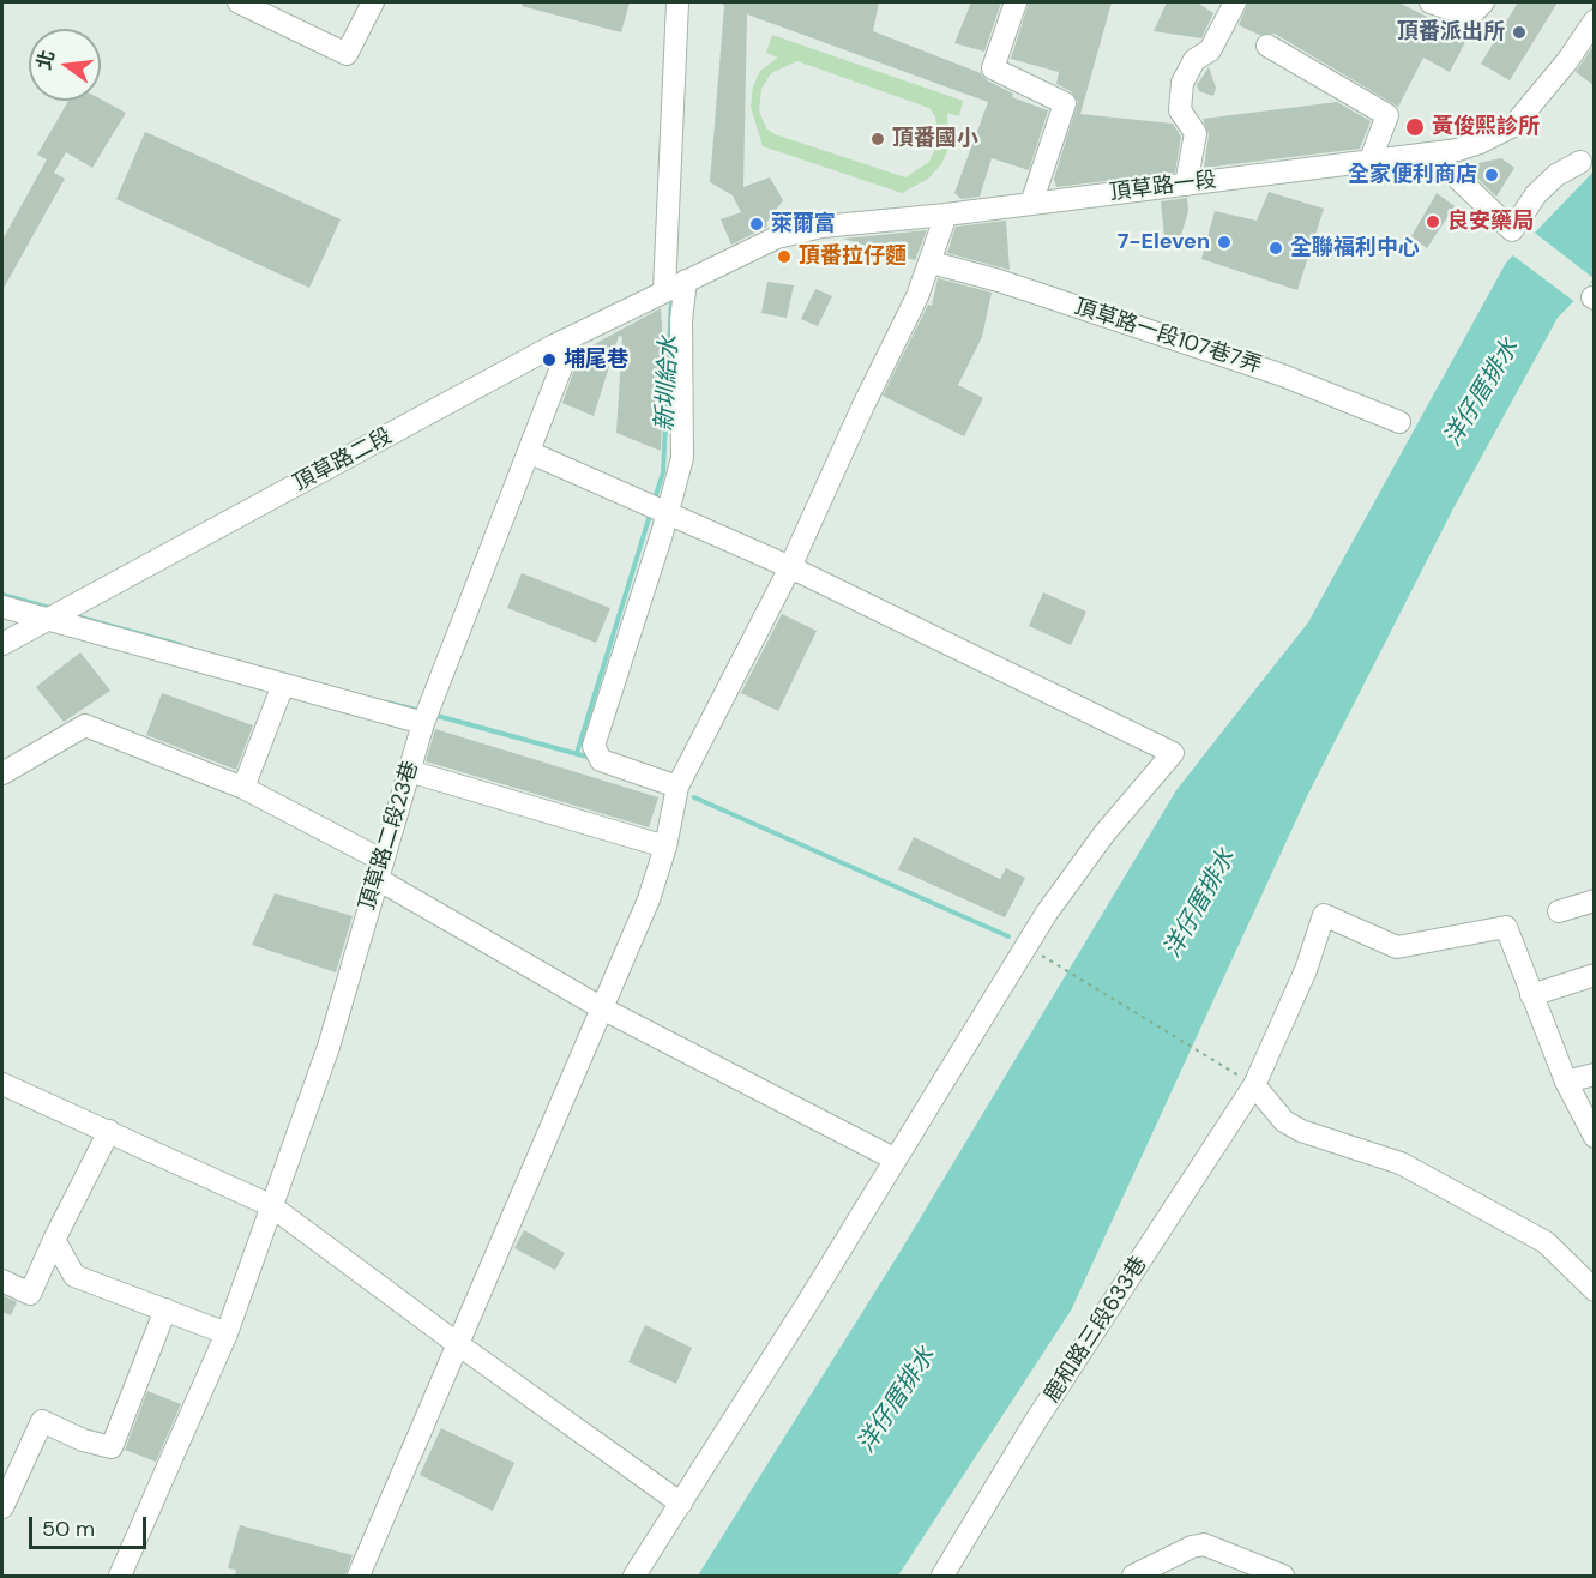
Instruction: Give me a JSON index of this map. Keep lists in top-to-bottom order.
{
  "streets": {
    "street": [
      "頂草路一段",
      "頂草路一段107巷7弄",
      "頂草路二段",
      "頂草路二段23巷",
      "鹿和路三段633巷"
    ]
  },
  "crossings": [
    ["頂草路一段", "頂草路二段"],
    ["頂草路二段", "頂草路二段23巷"]
  ],
  "water": ["新圳給水", "洋仔厝排水"],
  "places": [
    "頂番派出所",
    "黃俊熙診所",
    "頂番國小",
    "全家便利商店",
    "良安藥局",
    "萊爾富",
    "7-Eleven",
    "全聯福利中心",
    "頂番拉仔麵",
    "埔尾巷"
  ],
  "scale_bar": "50 m",
  "north": "left"
}
